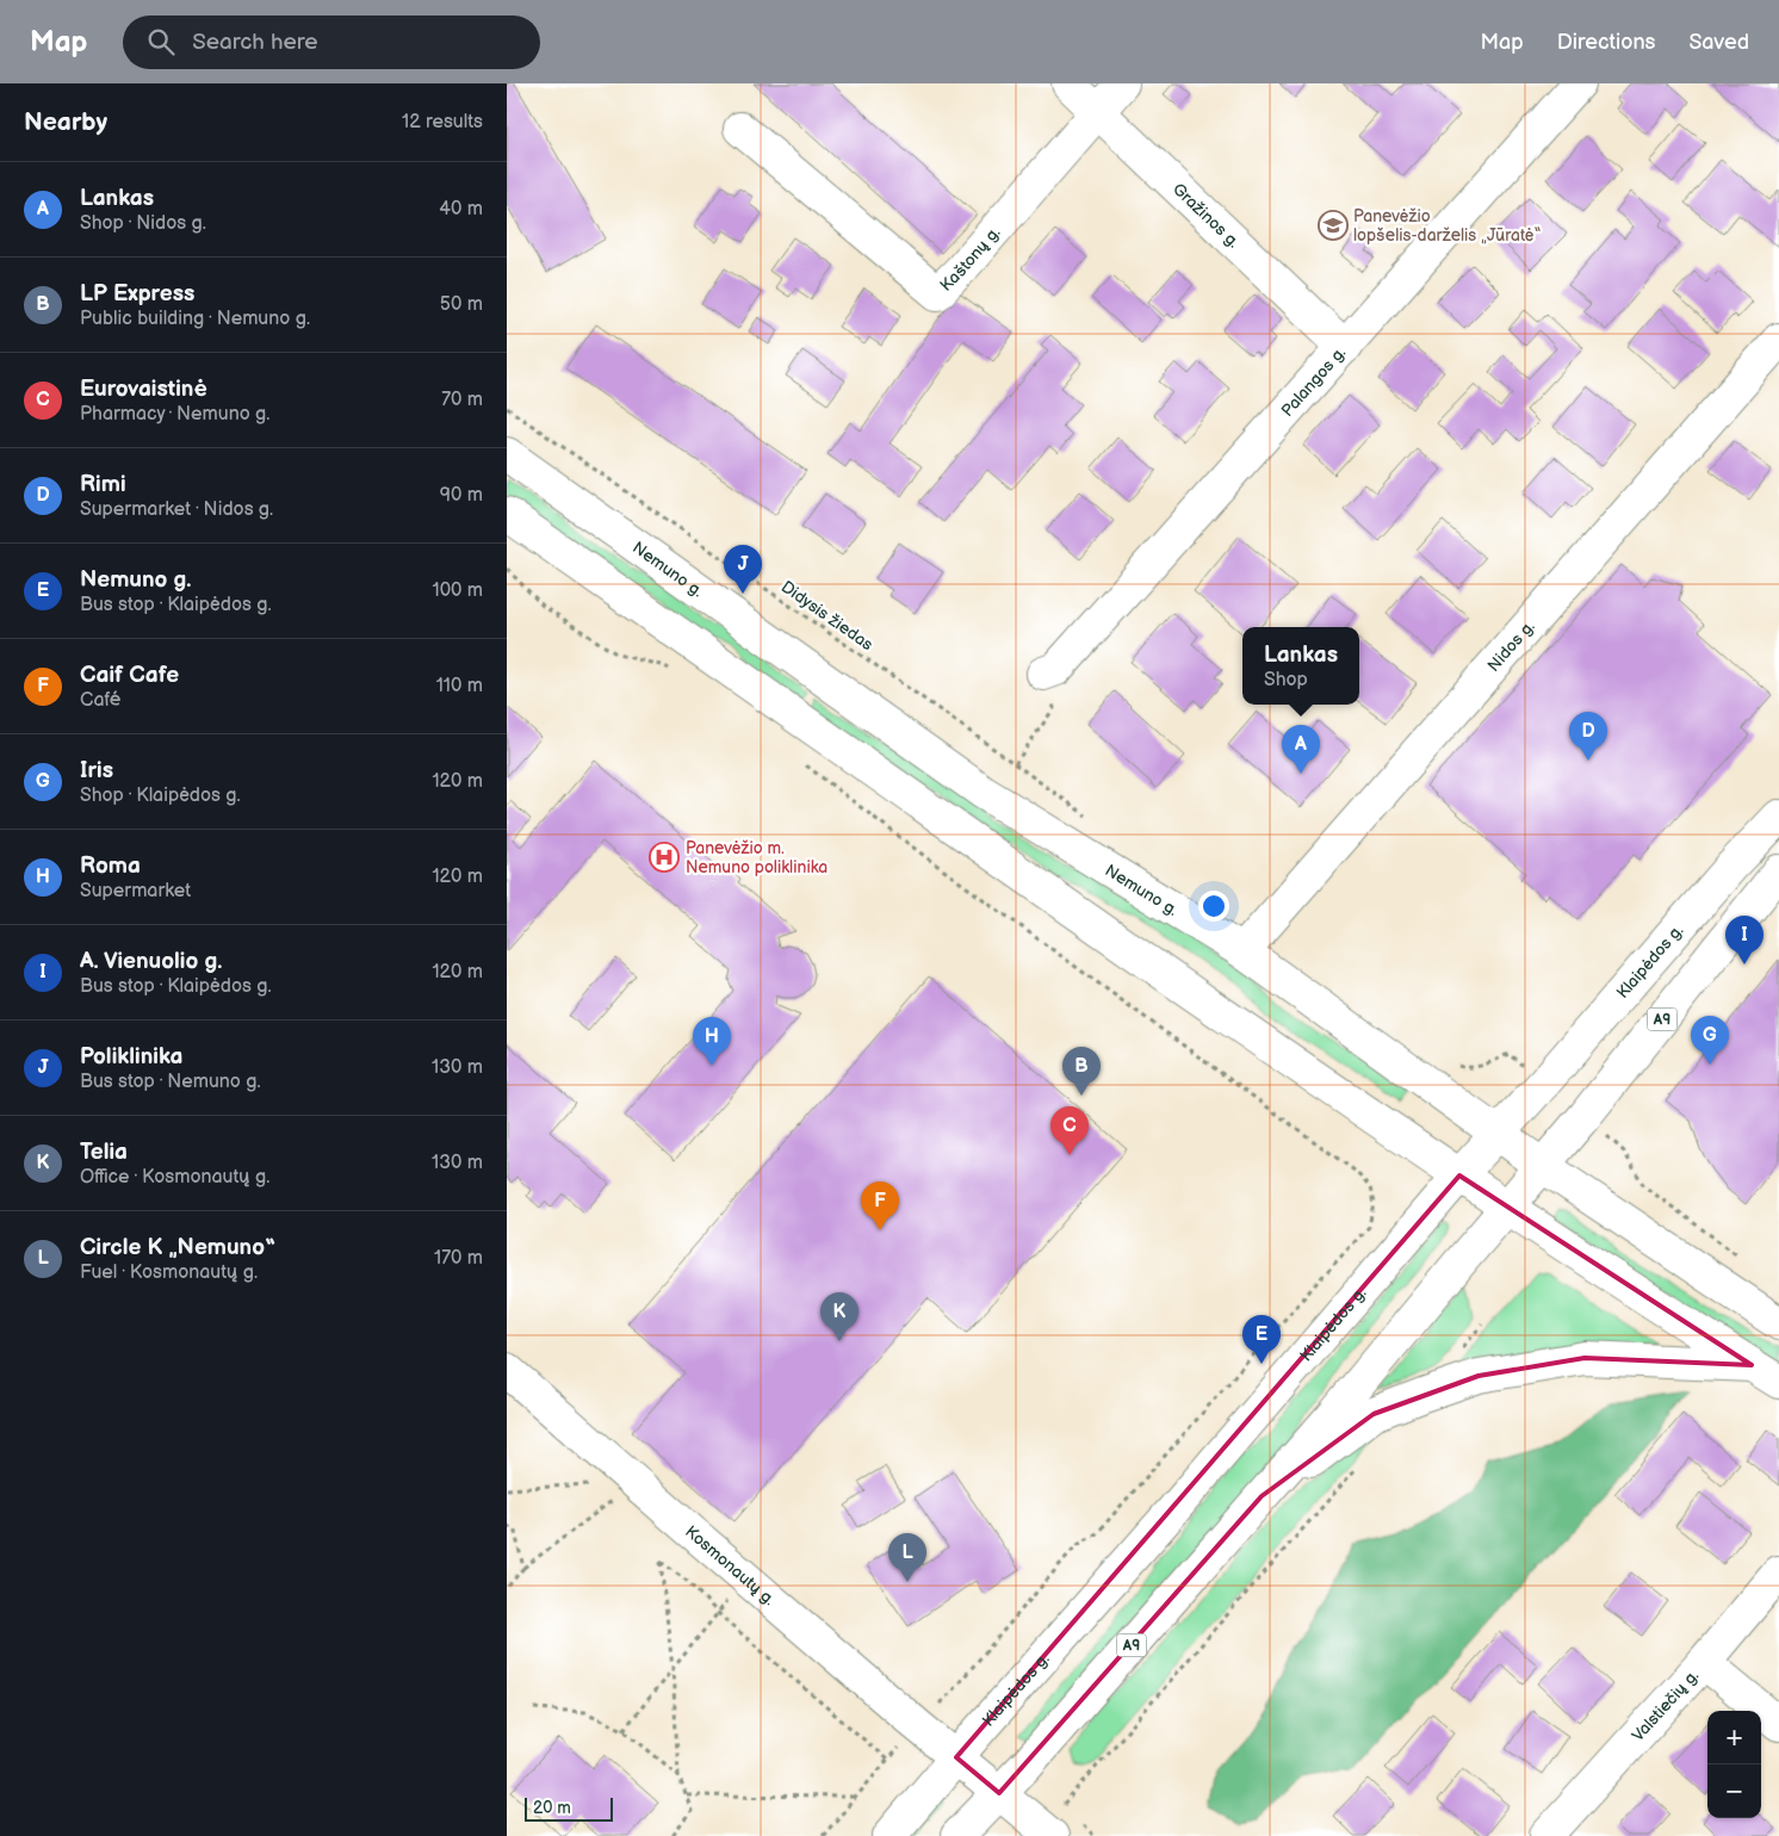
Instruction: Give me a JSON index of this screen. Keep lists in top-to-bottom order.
{
  "streets": {
    "main road": [
      "Gražinos g.",
      "Kaštonų g.",
      "Palangos g.",
      "Nemuno g.",
      "Nidos g.",
      "Klaipėdos g.",
      "A9",
      "Kosmonautų g.",
      "Valstiečių g."
    ],
    "path": ["Didysis žiedas"]
  },
  "crossings": [
    ["Gražinos g.", "Kaštonų g."],
    ["Gražinos g.", "Palangos g."],
    ["Palangos g.", "Didysis žiedas"],
    ["Nemuno g.", "Nidos g."],
    ["Nemuno g.", "Klaipėdos g."],
    ["Nemuno g.", "A9"],
    ["Klaipėdos g.", "Kosmonautų g."],
    ["A9", "Kosmonautų g."]
  ],
  "places": {
    "school or university": ["Panevėžio lopšelis-darželis „Jūratė“"],
    "hospital": ["Panevėžio m. Nemuno poliklinika"]
  },
  "scale_bar": "20 m",
  "page": {
    "header": "Map",
    "search": "Search here",
    "nav": ["Map", "Directions", "Saved"],
    "heading": ["Nearby", "12 results"],
    "list": [
      {
        "mark": "A",
        "name": "Lankas",
        "note": "Shop · Nidos g.",
        "value": "40 m"
      },
      {
        "mark": "B",
        "name": "LP Express",
        "note": "Public building · Nemuno g.",
        "value": "50 m"
      },
      {
        "mark": "C",
        "name": "Eurovaistinė",
        "note": "Pharmacy · Nemuno g.",
        "value": "70 m"
      },
      {
        "mark": "D",
        "name": "Rimi",
        "note": "Supermarket · Nidos g.",
        "value": "90 m"
      },
      {
        "mark": "E",
        "name": "Nemuno g.",
        "note": "Bus stop · Klaipėdos g.",
        "value": "100 m"
      },
      {
        "mark": "F",
        "name": "Caif Cafe",
        "note": "Café",
        "value": "110 m"
      },
      {
        "mark": "G",
        "name": "Iris",
        "note": "Shop · Klaipėdos g.",
        "value": "120 m"
      },
      {
        "mark": "H",
        "name": "Roma",
        "note": "Supermarket",
        "value": "120 m"
      },
      {
        "mark": "I",
        "name": "A. Vienuolio g.",
        "note": "Bus stop · Klaipėdos g.",
        "value": "120 m"
      },
      {
        "mark": "J",
        "name": "Poliklinika",
        "note": "Bus stop · Nemuno g.",
        "value": "130 m"
      },
      {
        "mark": "K",
        "name": "Telia",
        "note": "Office · Kosmonautų g.",
        "value": "130 m"
      },
      {
        "mark": "L",
        "name": "Circle K „Nemuno“",
        "note": "Fuel · Kosmonautų g.",
        "value": "170 m"
      }
    ],
    "pins": [
      "J",
      "D",
      "A",
      "I",
      "G",
      "H",
      "B",
      "C",
      "F",
      "K",
      "E",
      "L"
    ],
    "popup": ["Lankas", "Shop"],
    "map_buttons": ["+", "−"],
    "scale": "20 m"
  }
}
